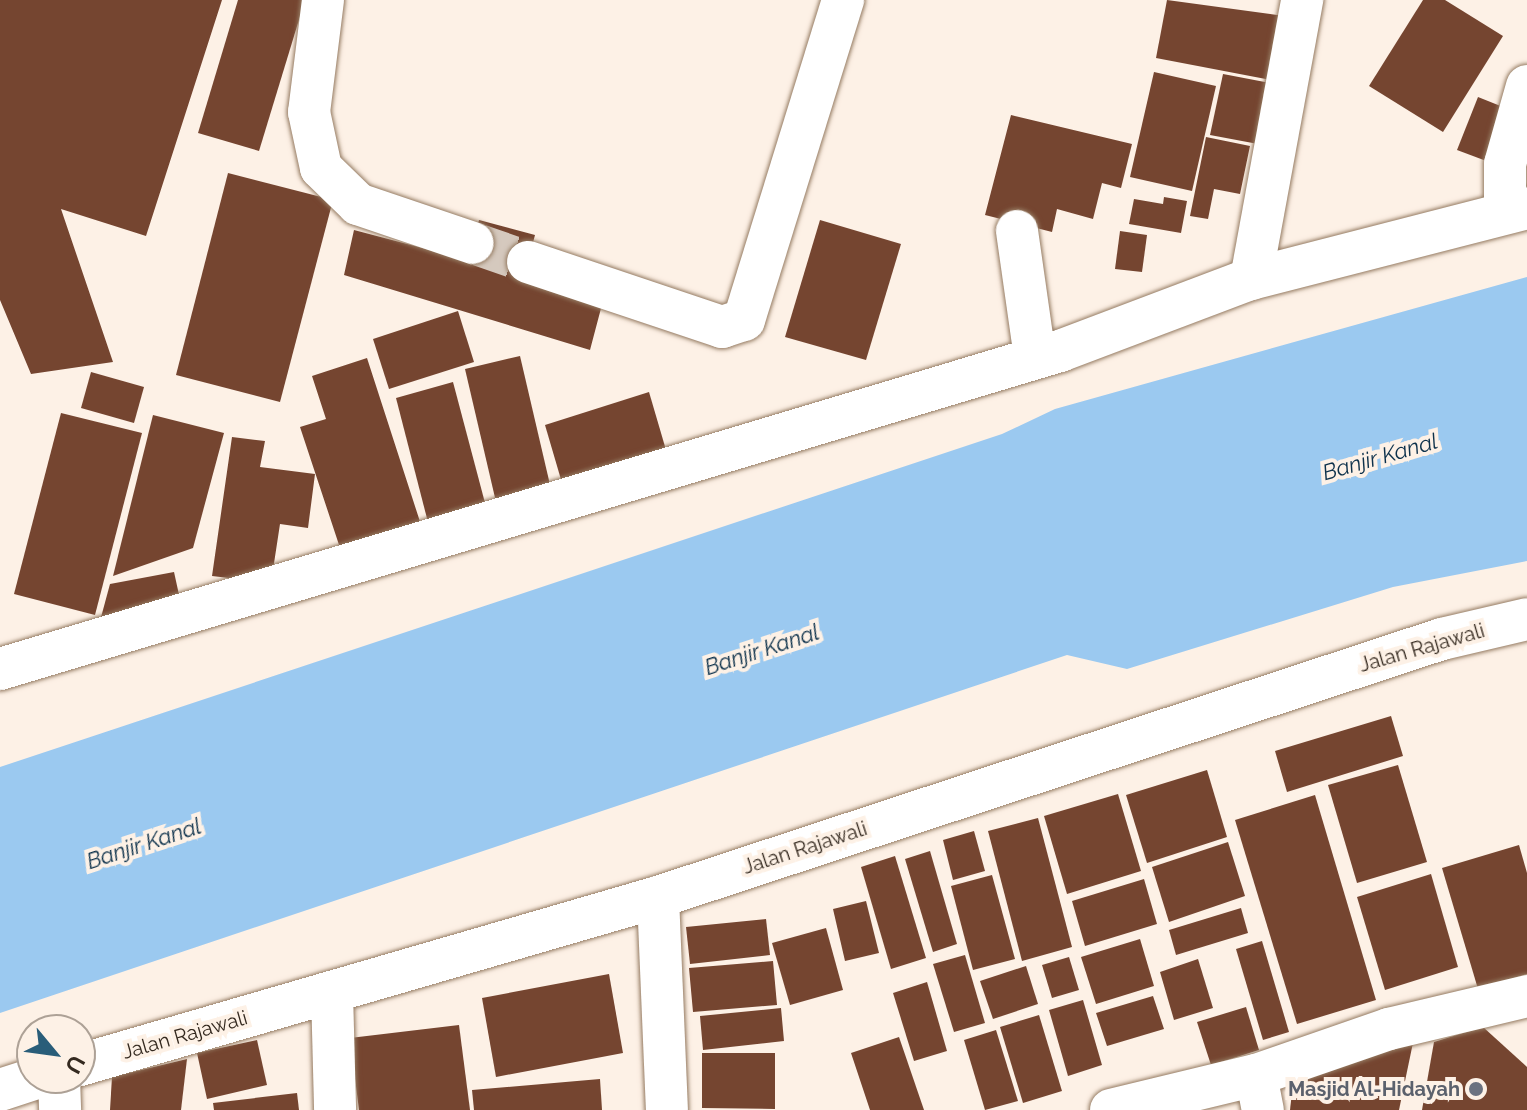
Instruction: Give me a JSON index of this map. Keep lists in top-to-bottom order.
{
  "streets": {
    "street": ["Jalan Rajawali"]
  },
  "water": ["Banjir Kanal"],
  "places": ["Masjid Al-Hidayah"],
  "north": "bottom right"
}
